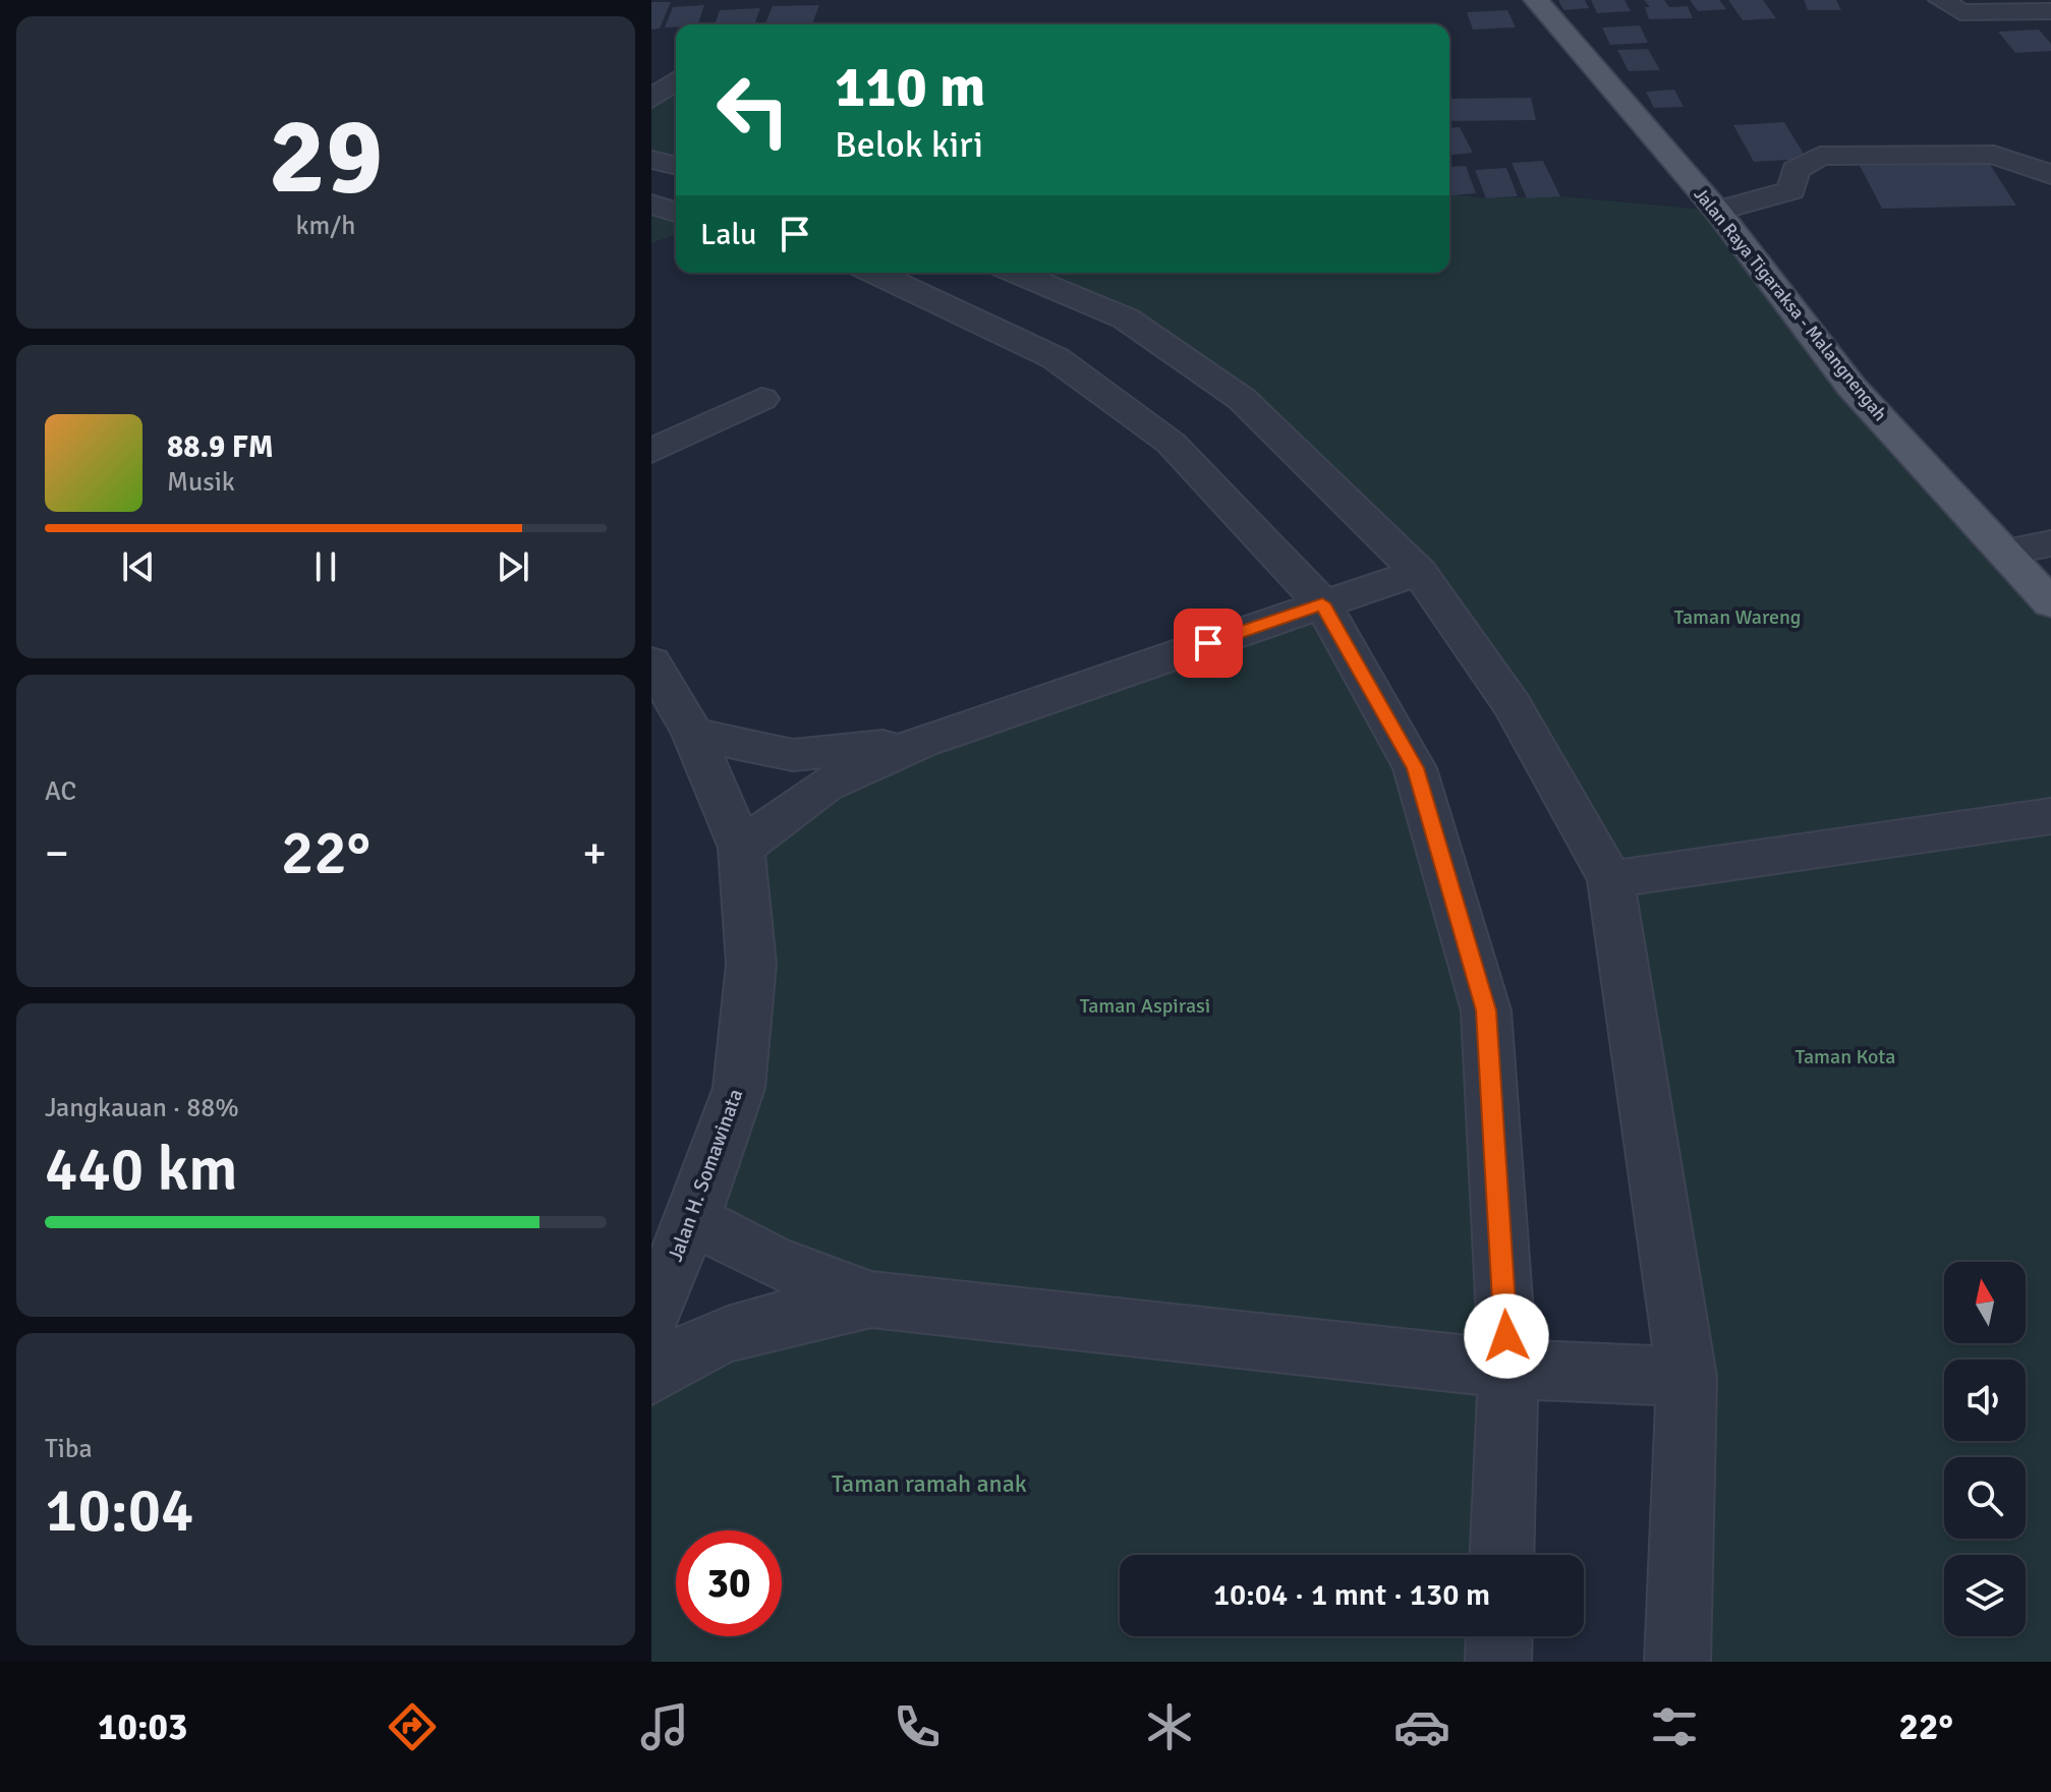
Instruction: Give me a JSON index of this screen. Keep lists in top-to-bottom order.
{
  "streets": {
    "main road": ["Jalan Raya Tigaraksa - Malangnengah"],
    "street": ["Jalan H. Somawinata"]
  },
  "parks": [
    "Taman Wareng",
    "Taman Aspirasi",
    "Taman Kota",
    "Taman ramah anak"
  ],
  "north": "top",
  "page": {
    "tile": [
      ["29", "km/h"],
      "AC",
      ["Jangkauan · 88%", "440 km"],
      ["Tiba", "10:04"]
    ],
    "turn": ["110 m", "Belok kiri"],
    "then": "Lalu",
    "song": ["88.9 FM", "Musik"],
    "heat": ["−", "22°", "+"],
    "limit": "30",
    "trip": "10:04 · 1 mnt · 130 m",
    "tabs": ["10:03", "22°"]
  }
}
